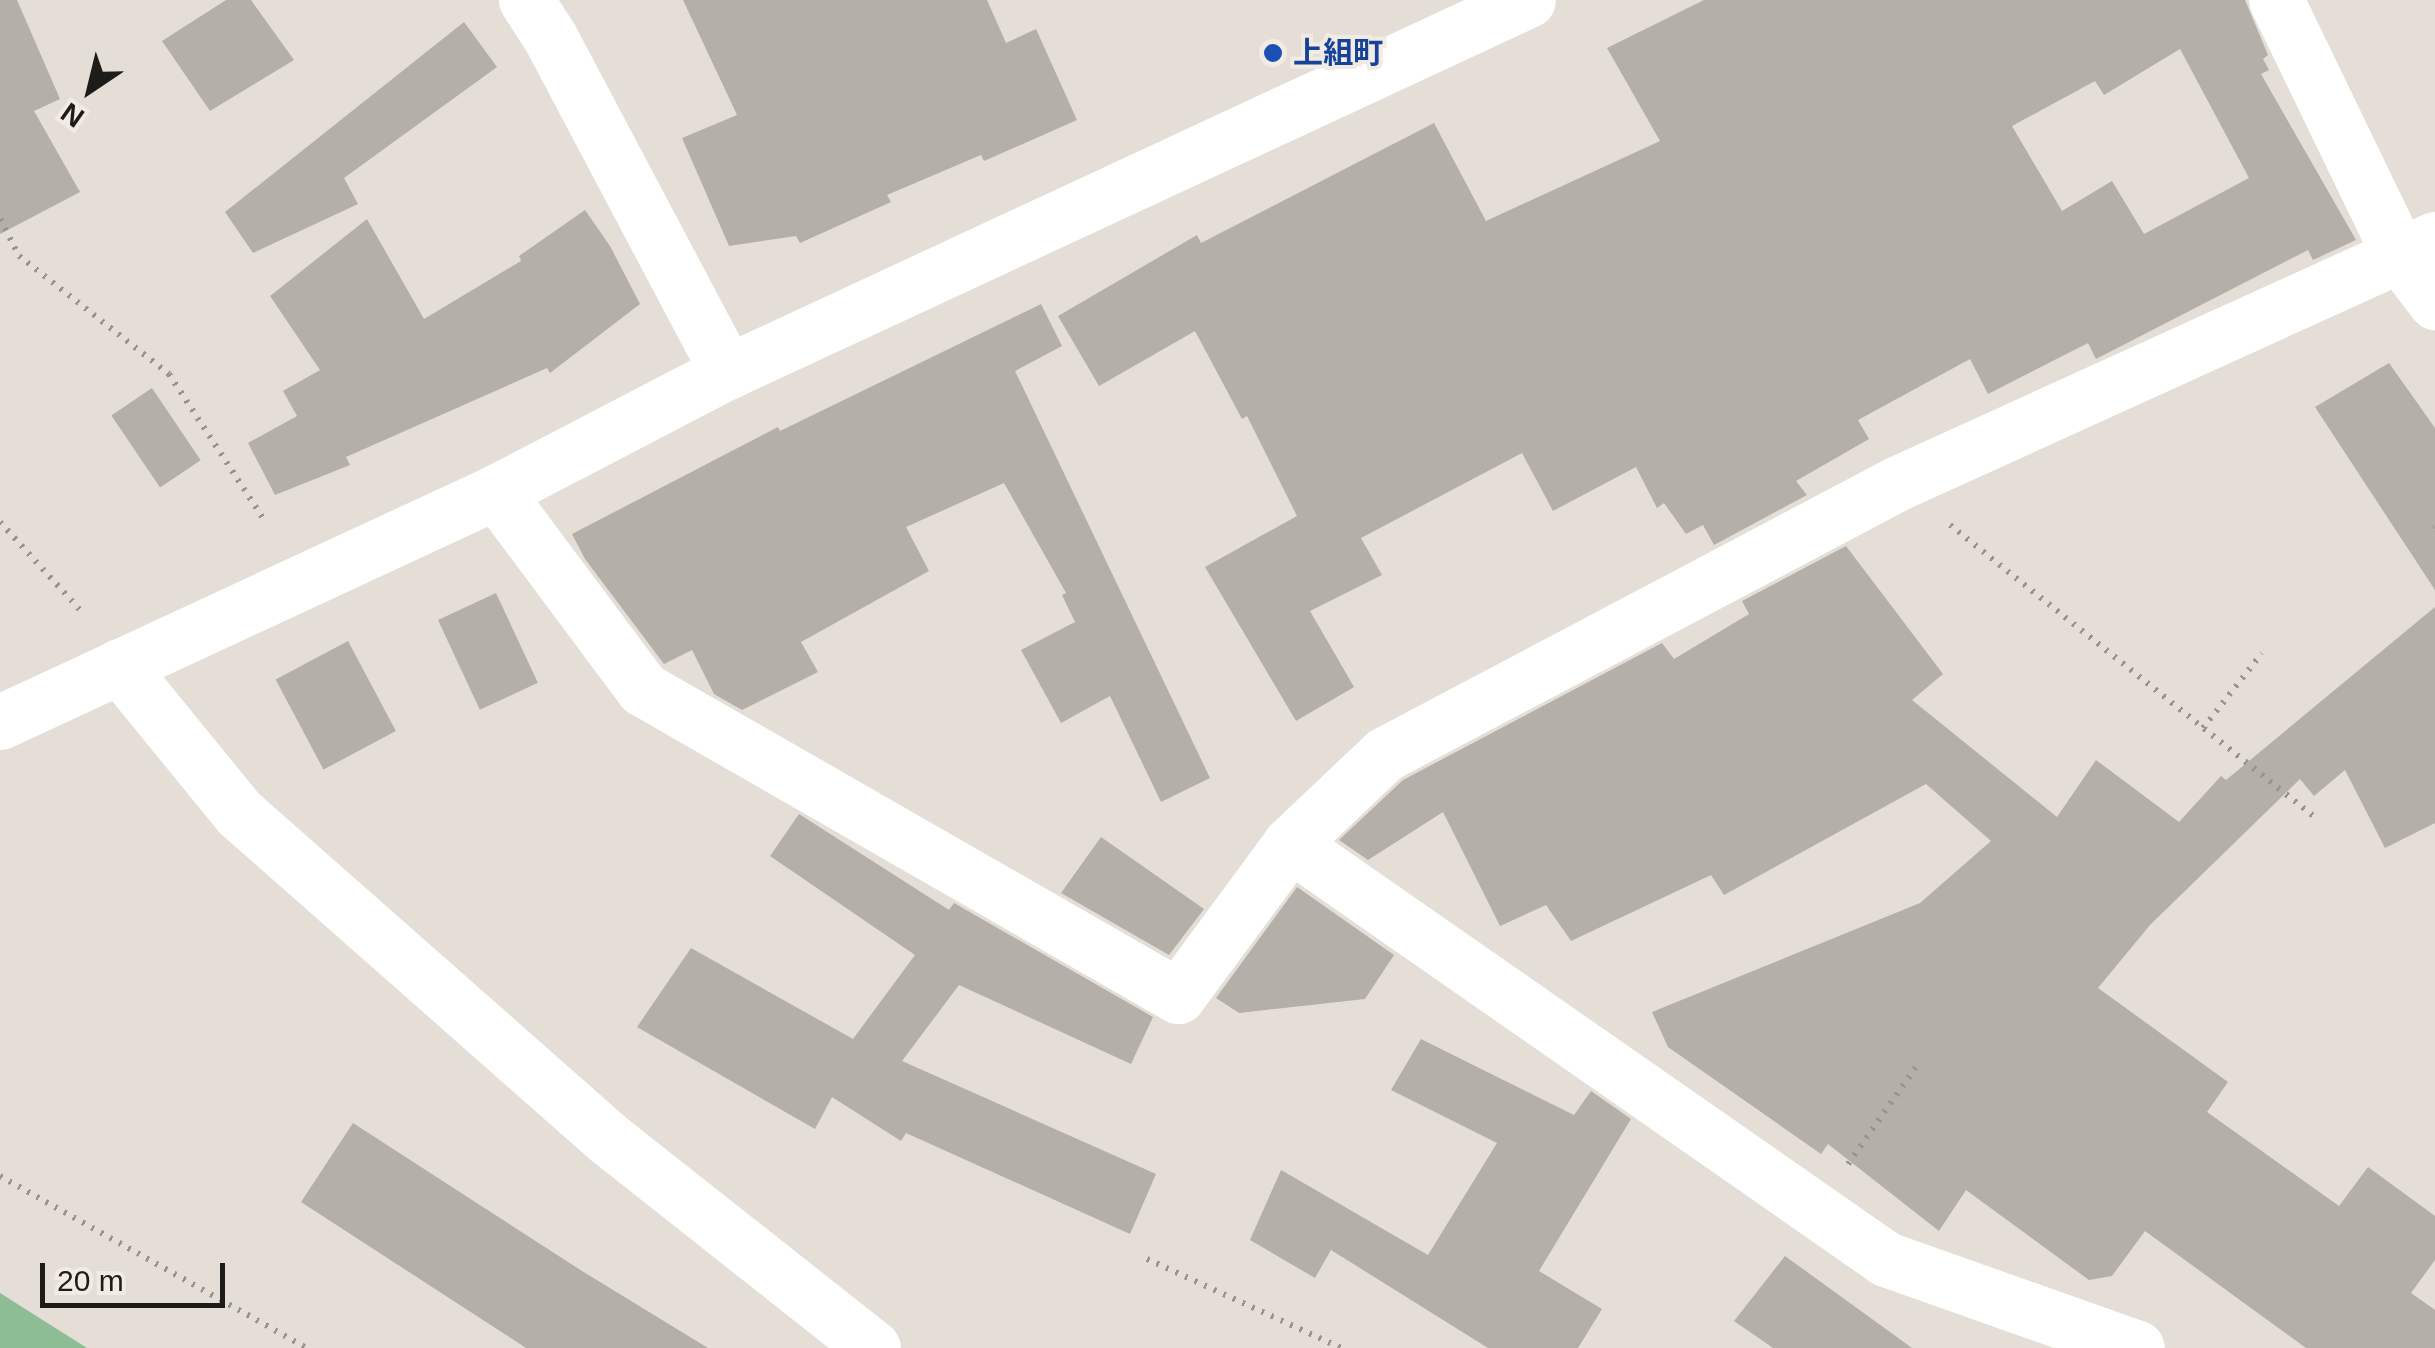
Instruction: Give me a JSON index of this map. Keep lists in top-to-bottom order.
{
  "places": ["上組町"],
  "scale_bar": "20 m",
  "north": "bottom left"
}
